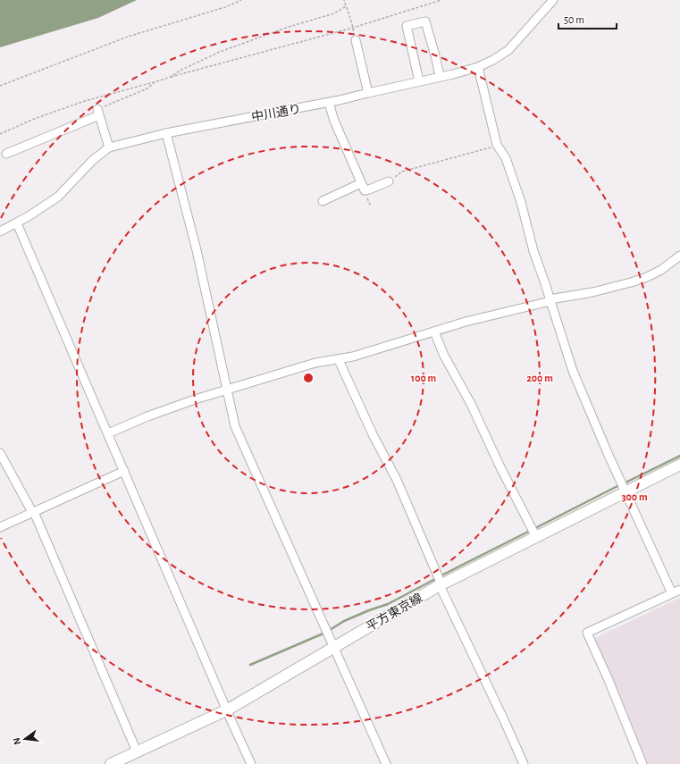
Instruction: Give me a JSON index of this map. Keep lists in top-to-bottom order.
{
  "streets": {
    "main road": ["平方東京線"],
    "street": ["中川通り"]
  },
  "scale_bar": "50 m",
  "north": "left",
  "rings": ["100 m", "200 m", "300 m"]
}
